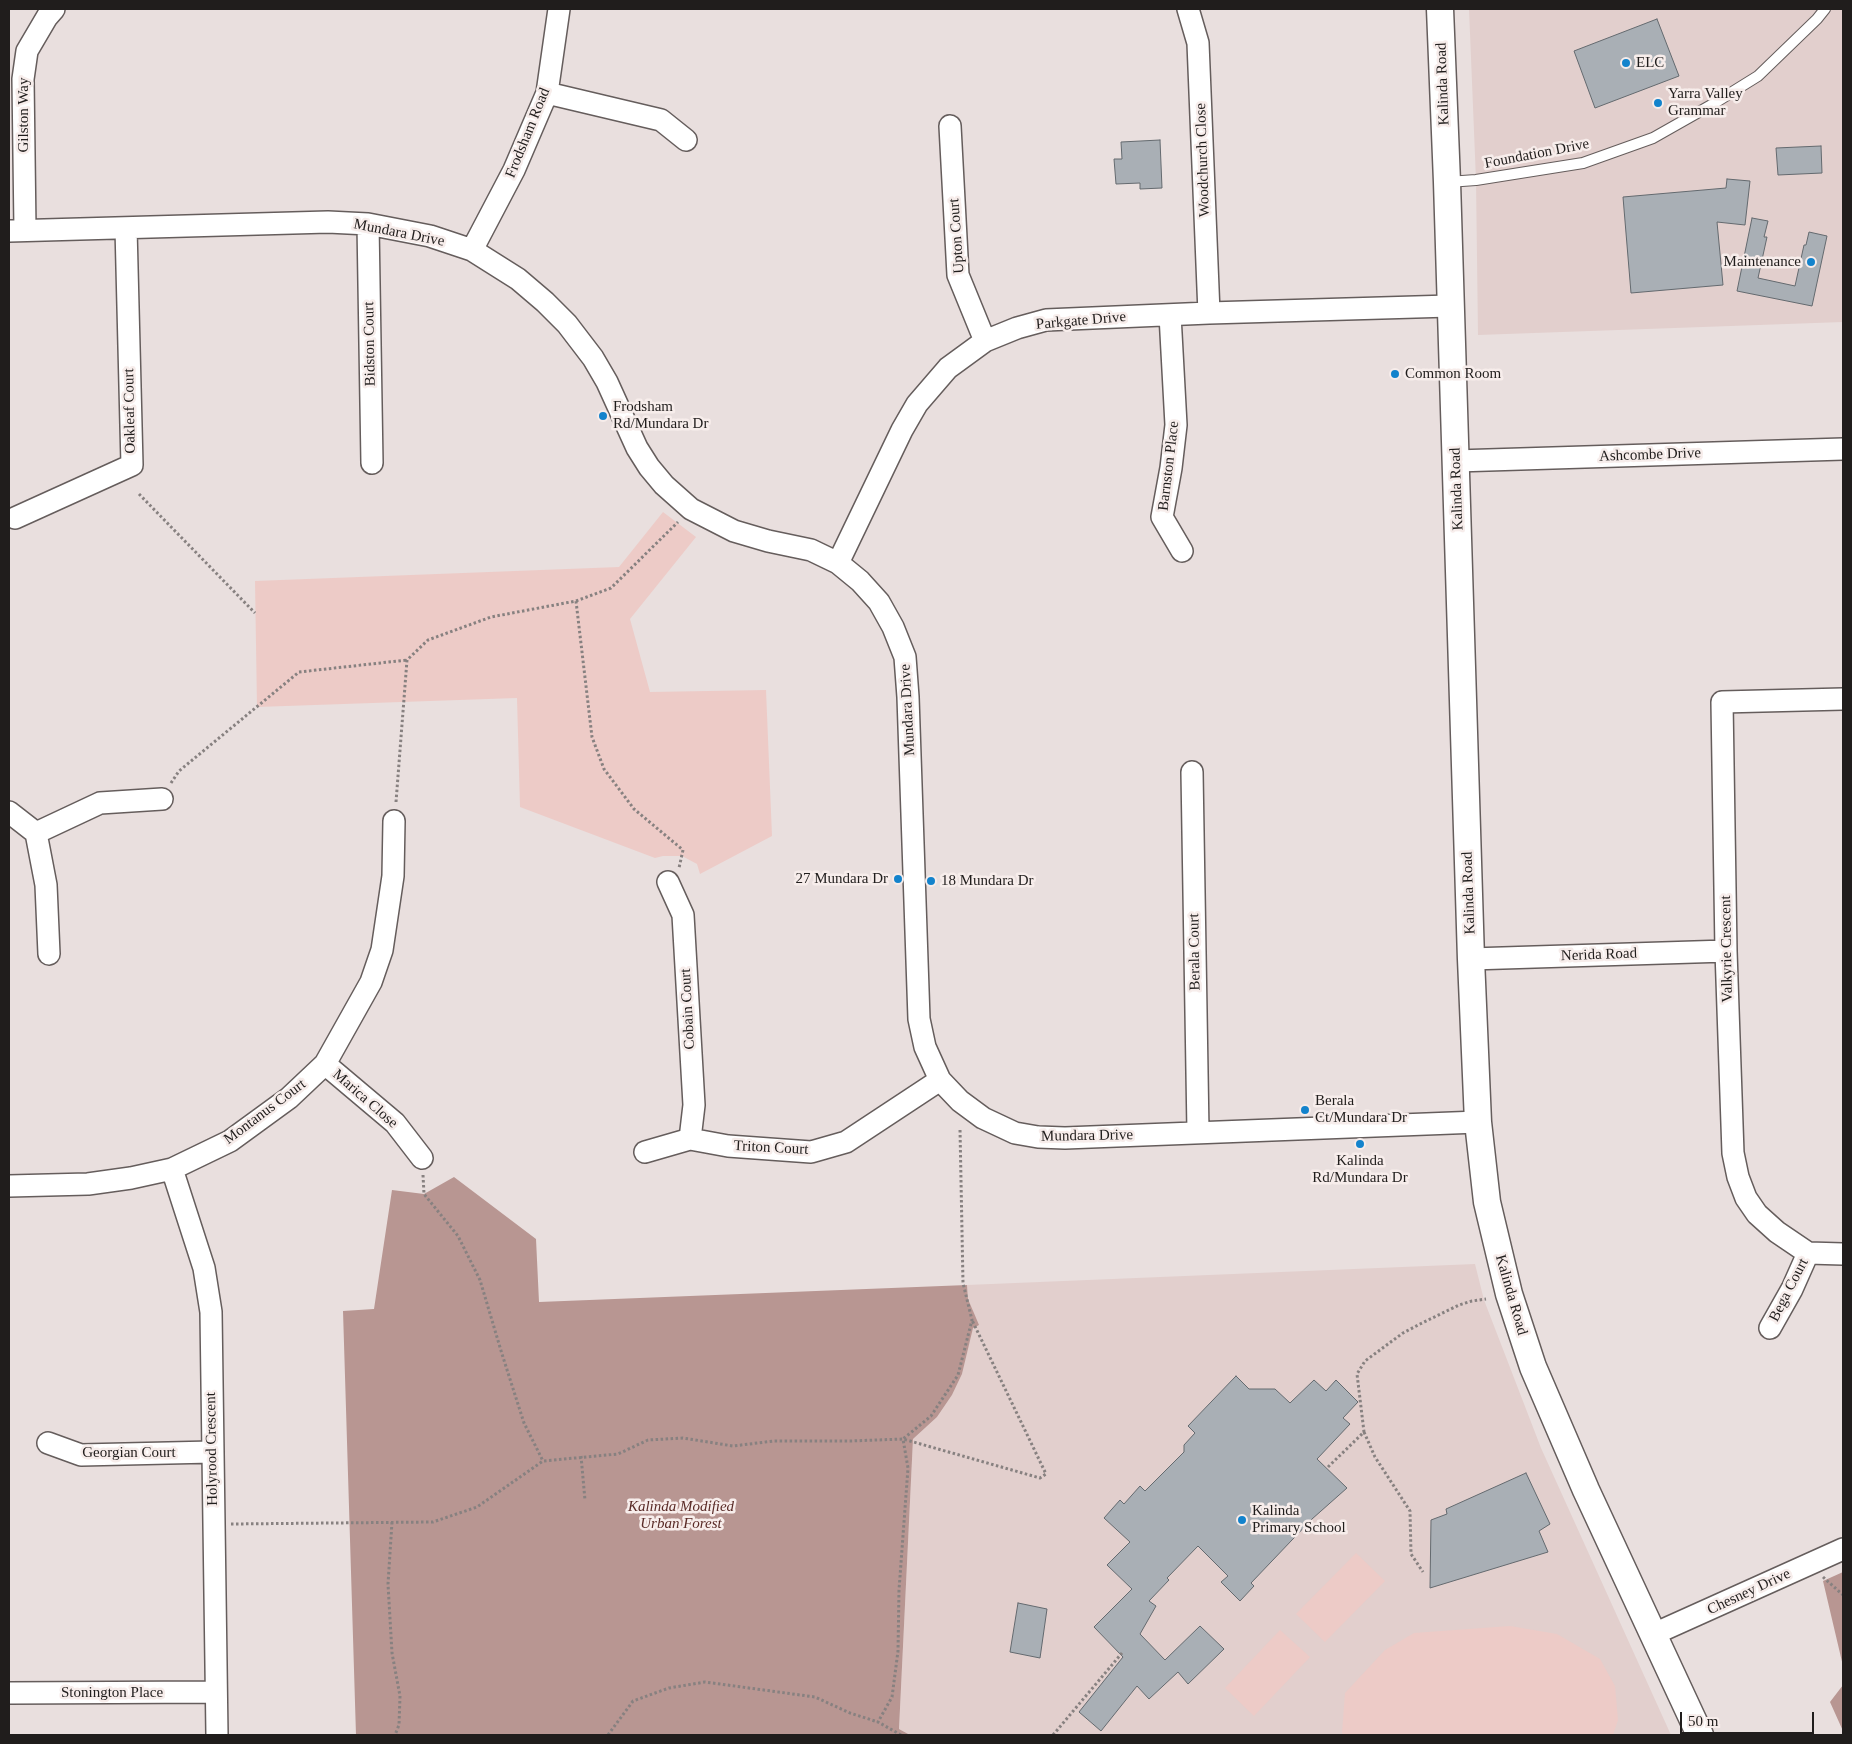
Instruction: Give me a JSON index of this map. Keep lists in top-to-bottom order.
{
  "streets": {
    "street": [
      "Kalinda Road",
      "Gilston Way",
      "Frodsham Road",
      "Woodchurch Close",
      "Mundara Drive",
      "Upton Court",
      "Parkgate Drive",
      "Bidston Court",
      "Oakleaf Court",
      "Ashcombe Drive",
      "Barnston Place",
      "Valkyrie Crescent",
      "Berala Court",
      "Nerida Road",
      "Cobain Court",
      "Marica Close",
      "Montanus Court",
      "Triton Court",
      "Bega Court",
      "Holyrood Crescent",
      "Georgian Court",
      "Chesney Drive",
      "Stonington Place"
    ],
    "lane": ["Foundation Drive"]
  },
  "crossings": [
    ["Kalinda Road", "Foundation Drive"],
    ["Kalinda Road", "Mundara Drive"],
    ["Kalinda Road", "Parkgate Drive"],
    ["Kalinda Road", "Ashcombe Drive"],
    ["Kalinda Road", "Nerida Road"],
    ["Kalinda Road", "Chesney Drive"],
    ["Gilston Way", "Mundara Drive"],
    ["Frodsham Road", "Mundara Drive"],
    ["Woodchurch Close", "Parkgate Drive"],
    ["Mundara Drive", "Parkgate Drive"],
    ["Mundara Drive", "Bidston Court"],
    ["Mundara Drive", "Oakleaf Court"],
    ["Mundara Drive", "Berala Court"],
    ["Mundara Drive", "Triton Court"],
    ["Upton Court", "Parkgate Drive"],
    ["Parkgate Drive", "Barnston Place"],
    ["Valkyrie Crescent", "Nerida Road"],
    ["Valkyrie Crescent", "Bega Court"],
    ["Cobain Court", "Triton Court"],
    ["Marica Close", "Montanus Court"],
    ["Montanus Court", "Holyrood Crescent"],
    ["Holyrood Crescent", "Georgian Court"],
    ["Holyrood Crescent", "Stonington Place"]
  ],
  "parks": ["Kalinda Modified Urban Forest"],
  "places": [
    "ELC",
    "Yarra Valley Grammar",
    "Maintenance",
    "Common Room",
    "Frodsham Rd/Mundara Dr",
    "27 Mundara Dr",
    "18 Mundara Dr",
    "Berala Ct/Mundara Dr",
    "Kalinda Rd/Mundara Dr",
    "Kalinda Primary School"
  ],
  "scale_bar": "50 m"
}
